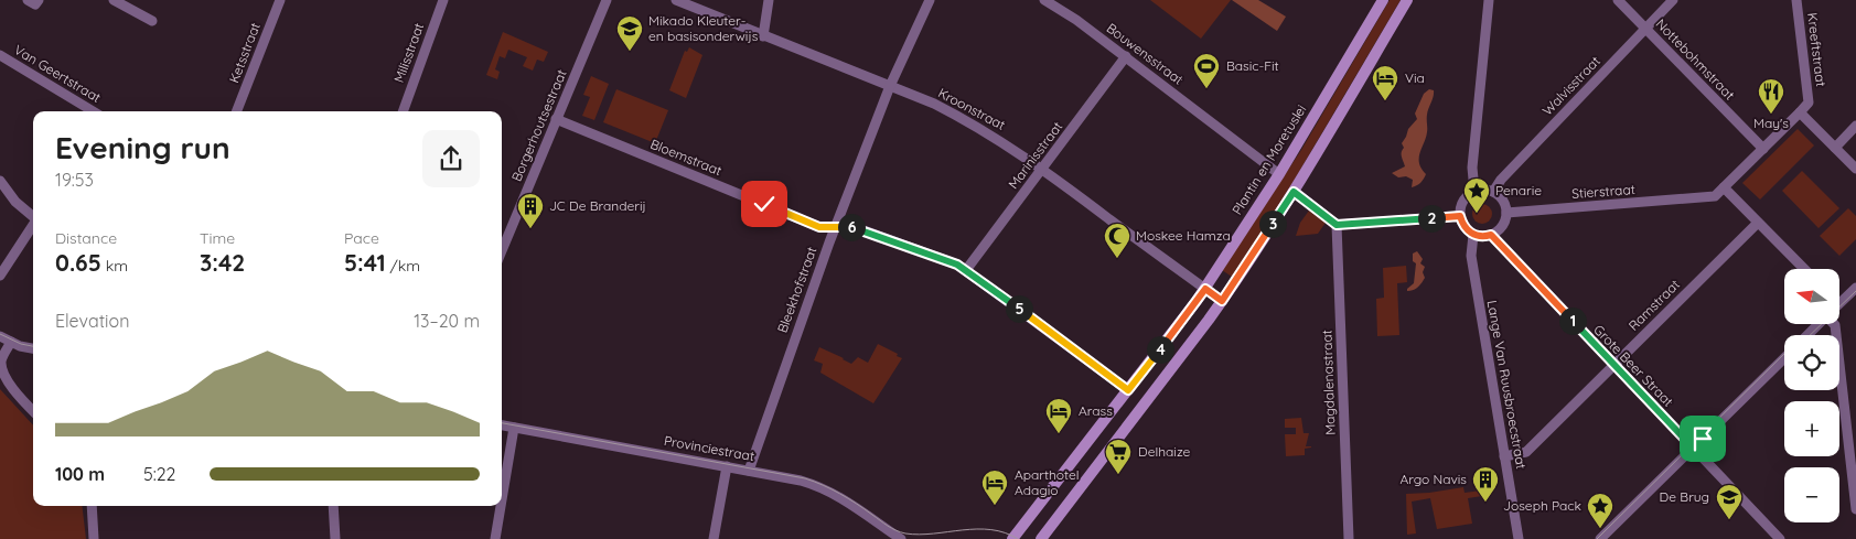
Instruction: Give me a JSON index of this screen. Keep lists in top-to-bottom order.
{
  "streets": {
    "main road": ["Plantin en Moretuslei"],
    "street": [
      "Kreeftstraat",
      "Ketsstraat",
      "Milisstraat",
      "Bouwensstraat",
      "Nottebohmstraat",
      "Van Geertstraat",
      "Walvisstraat",
      "Kroonstraat",
      "Borgerhoutsestraat",
      "Marinisstraat",
      "Bloemstraat",
      "Stierstraat",
      "Bleekhofstraat",
      "Ramstraat",
      "Grote Beer Straat",
      "Magdalenastraat",
      "Lange Van Ruusbroecstraat",
      "Provinciestraat"
    ]
  },
  "crossings": [
    ["Bouwensstraat", "Marinisstraat"],
    ["Bouwensstraat", "Plantin en Moretuslei"],
    ["Nottebohmstraat", "Walvisstraat"],
    ["Walvisstraat", "Stierstraat"],
    ["Walvisstraat", "Grote Beer Straat"],
    ["Walvisstraat", "Lange Van Ruusbroecstraat"],
    ["Kroonstraat", "Marinisstraat"],
    ["Kroonstraat", "Plantin en Moretuslei"],
    ["Kroonstraat", "Bleekhofstraat"],
    ["Borgerhoutsestraat", "Bloemstraat"],
    ["Marinisstraat", "Bloemstraat"],
    ["Bloemstraat", "Plantin en Moretuslei"],
    ["Bloemstraat", "Bleekhofstraat"],
    ["Stierstraat", "Grote Beer Straat"],
    ["Stierstraat", "Lange Van Ruusbroecstraat"],
    ["Bleekhofstraat", "Provinciestraat"],
    ["Ramstraat", "Grote Beer Straat"],
    ["Ramstraat", "Lange Van Ruusbroecstraat"],
    ["Grote Beer Straat", "Lange Van Ruusbroecstraat"]
  ],
  "places": {
    "school or university": ["Mikado Kleuter- en basisonderwijs", "De Brug"],
    "sports": ["Basic-Fit"],
    "hotel": ["Via", "Arass", "Aparthotel Adagio"],
    "restaurant": ["May's"],
    "place": ["Penarie", "Joseph Pack"],
    "building": ["JC De Branderij", "Argo Navis"],
    "mosque": ["Moskee Hamza"],
    "supermarket": ["Delhaize"]
  },
  "north": "left",
  "page": {
    "heading": ["Evening run", "19:53"],
    "pins": [
      "2",
      "3",
      "6",
      "5",
      "1",
      "4"
    ],
    "stats": [
      ["Distance", "0.65 km"],
      ["Time", "3:42"],
      ["Pace", "5:41 /km"]
    ],
    "map_buttons": ["+", "−"],
    "chart": ["Elevation", "13–20 m"],
    "list": [
      {
        "name": "100 m",
        "note": "5:22"
      }
    ]
  }
}
